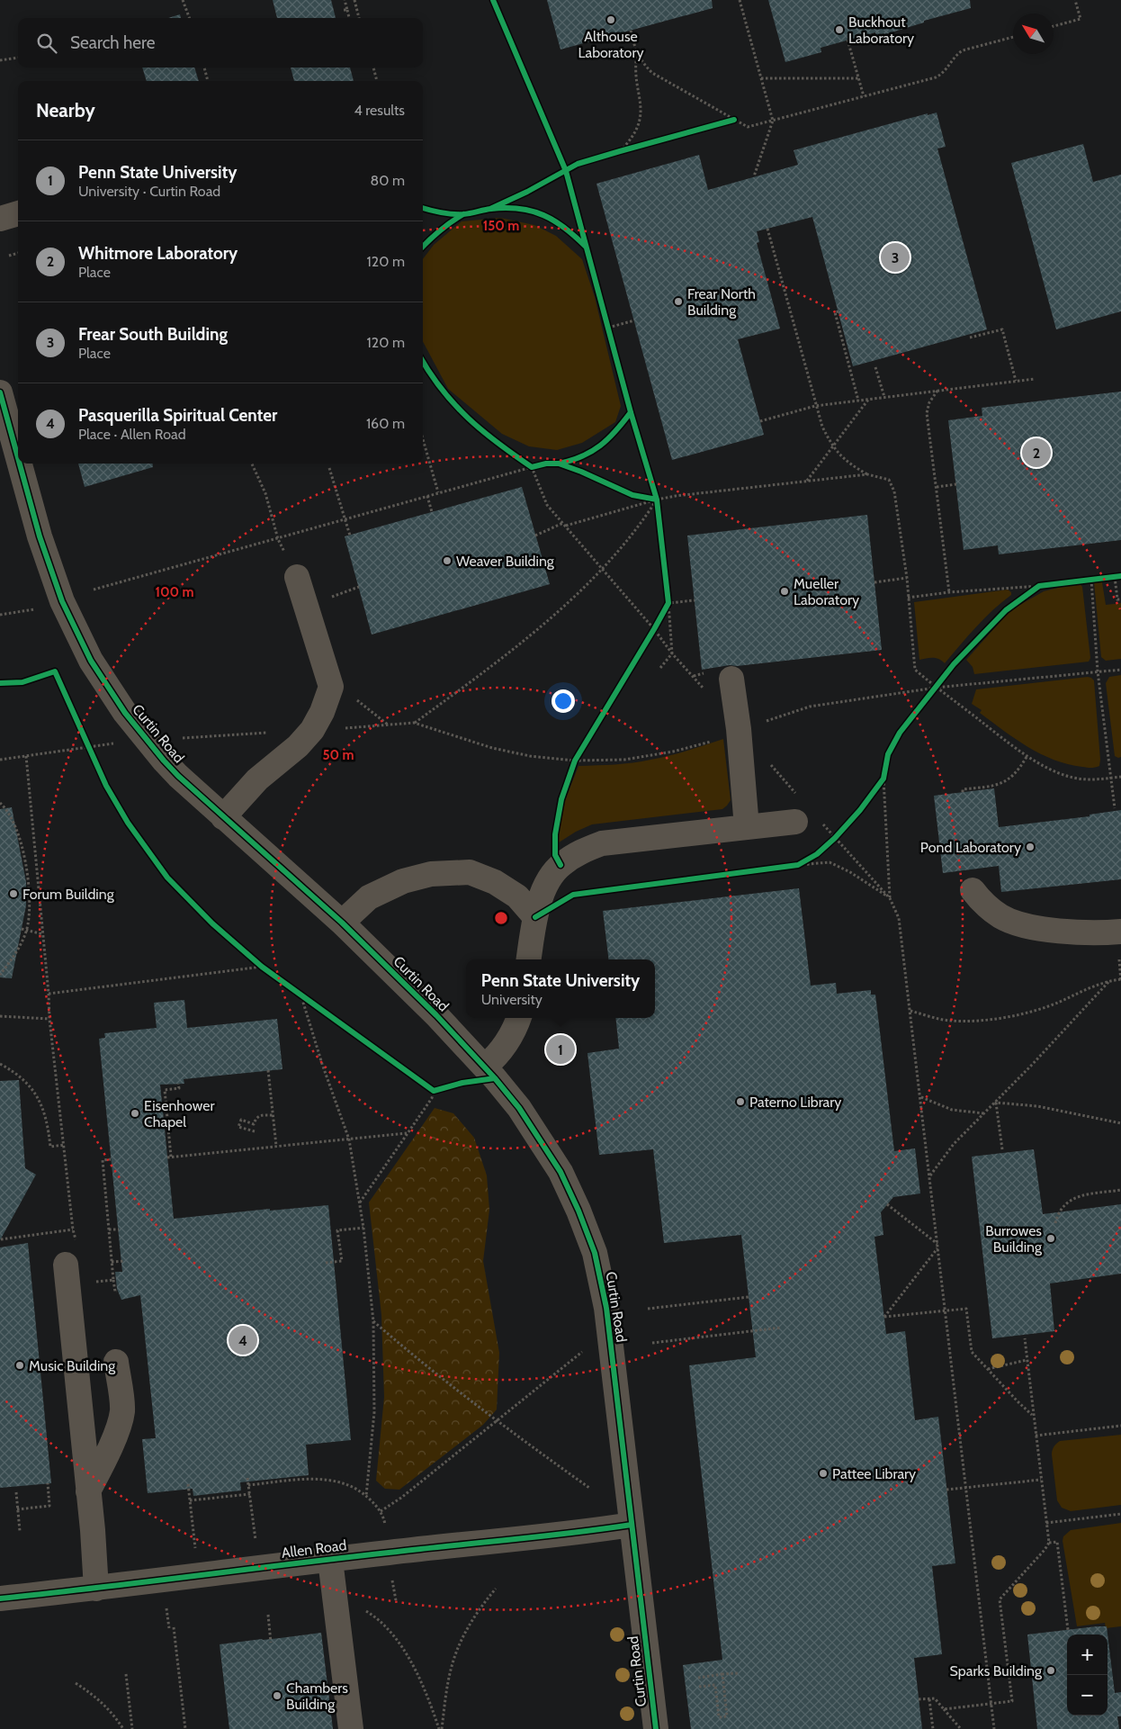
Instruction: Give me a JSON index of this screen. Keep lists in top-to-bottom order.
{
  "streets": {
    "street": ["Curtin Road", "Allen Road"]
  },
  "crossings": [
    ["Curtin Road", "Allen Road"]
  ],
  "places": [
    "Althouse Laboratory",
    "Buckhout Laboratory",
    "Frear North Building",
    "Weaver Building",
    "Mueller Laboratory",
    "Pond Laboratory",
    "Forum Building",
    "Paterno Library",
    "Eisenhower Chapel",
    "Burrowes Building",
    "Music Building",
    "Pattee Library",
    "Sparks Building",
    "Chambers Building"
  ],
  "north": "top left",
  "page": {
    "search": "Search here",
    "heading": ["Nearby", "4 results"],
    "list": [
      {
        "mark": "1",
        "name": "Penn State University",
        "note": "University · Curtin Road",
        "value": "80 m"
      },
      {
        "mark": "2",
        "name": "Whitmore Laboratory",
        "note": "Place",
        "value": "120 m"
      },
      {
        "mark": "3",
        "name": "Frear South Building",
        "note": "Place",
        "value": "120 m"
      },
      {
        "mark": "4",
        "name": "Pasquerilla Spiritual Center",
        "note": "Place · Allen Road",
        "value": "160 m"
      }
    ],
    "pins": [
      "3",
      "2",
      "1",
      "4"
    ],
    "popup": ["Penn State University", "University"],
    "map_buttons": ["+", "−"]
  },
  "rings": ["150 m", "100 m", "50 m"]
}
